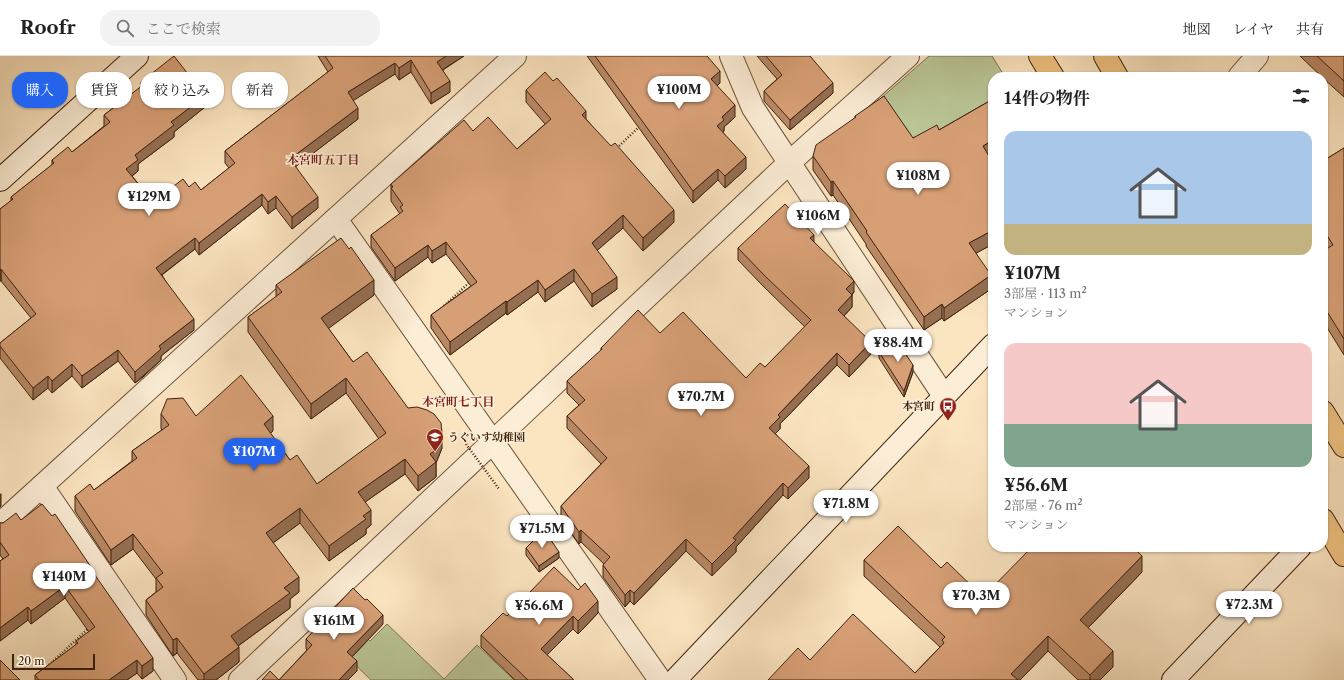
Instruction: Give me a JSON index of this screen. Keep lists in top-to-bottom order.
{
  "districts": ["本宮町五丁目", "本宮町七丁目"],
  "places": {
    "bus stop": ["本宮町"],
    "school or university": ["うぐいす幼稚園"]
  },
  "scale_bar": "20 m",
  "page": {
    "header": "Roofr",
    "search": "ここで検索",
    "nav": ["地図", "レイヤ", "共有"],
    "chip": [
      "購入",
      "賃貸",
      "絞り込み",
      "新着"
    ],
    "heading": "14件の物件",
    "price": [
      "¥100M",
      "¥108M",
      "¥129M",
      "¥106M",
      "¥88.4M",
      "¥70.7M",
      "¥107M",
      "¥71.8M",
      "¥71.5M",
      "¥140M",
      "¥70.3M",
      "¥72.3M",
      "¥56.6M",
      "¥161M"
    ],
    "list": [
      {
        "name": "¥107M",
        "note": "3部屋 · 113 m² · マンション"
      },
      {
        "name": "¥56.6M",
        "note": "2部屋 · 76 m² · マンション"
      }
    ],
    "scale": "20 m"
  }
}
